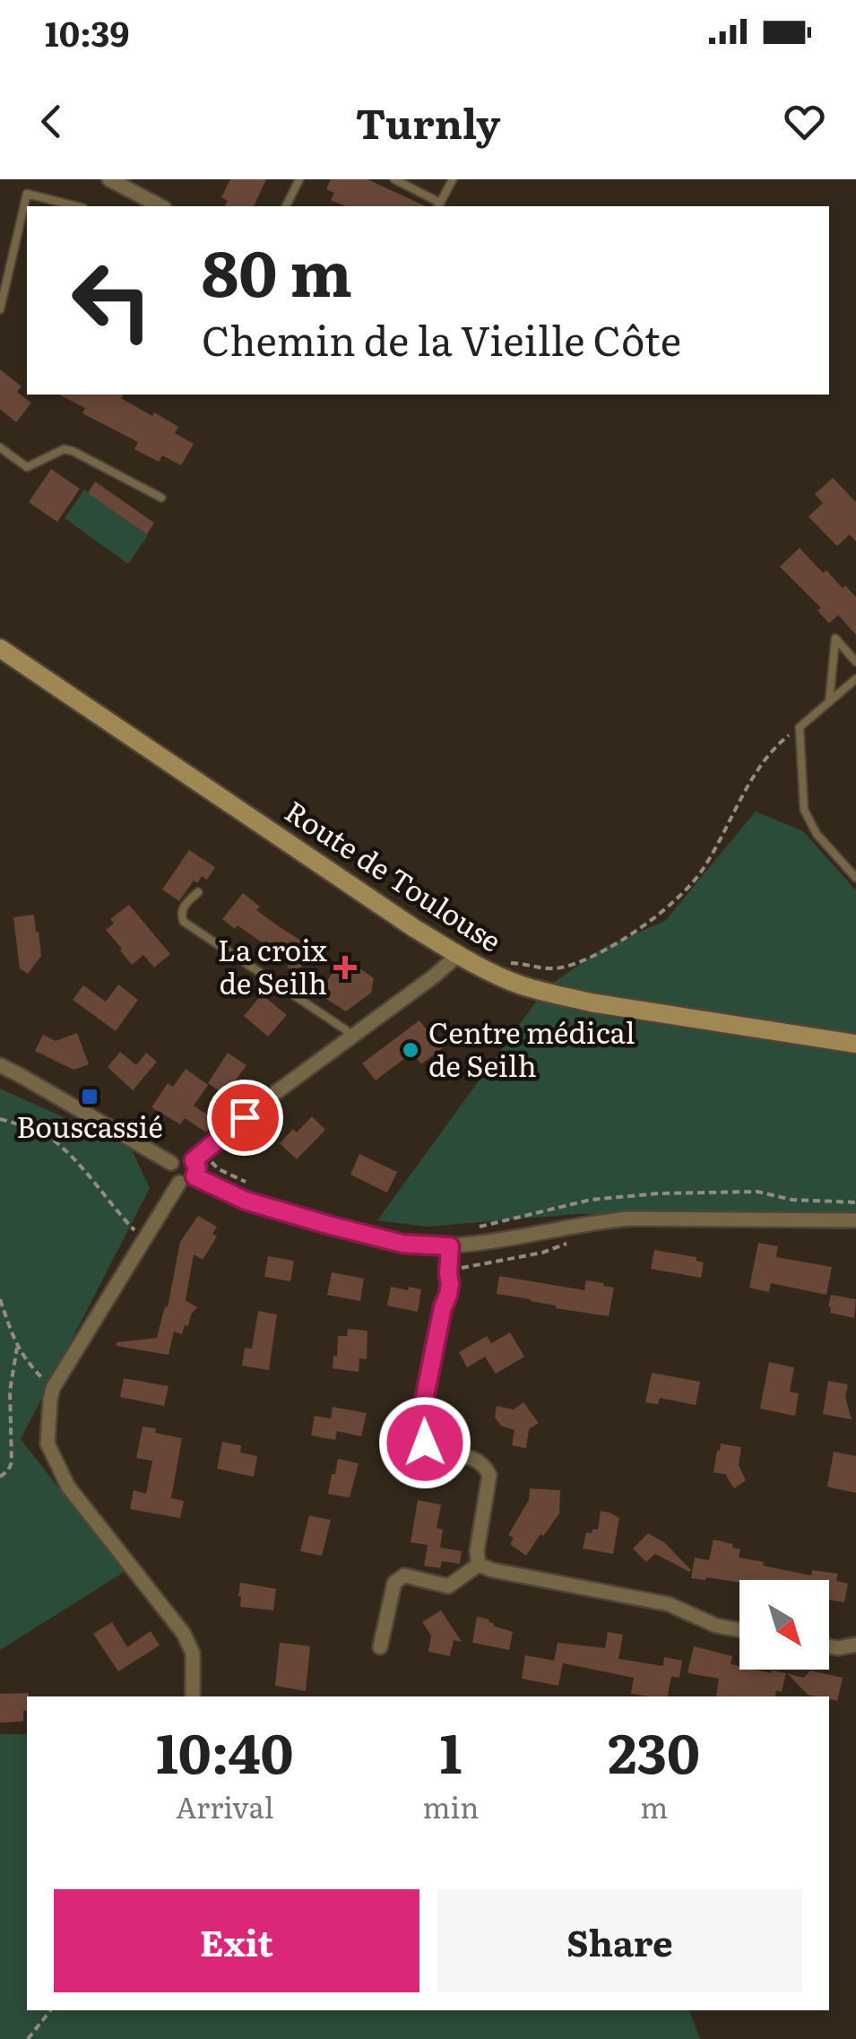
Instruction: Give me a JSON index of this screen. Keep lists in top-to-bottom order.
{
  "streets": {
    "main road": ["Route de Toulouse"]
  },
  "places": {
    "health": ["La croix de Seilh"],
    "other": ["Centre médical de Seilh"],
    "transit": ["Bouscassié"]
  },
  "north": "bottom right",
  "page": {
    "status": "10:39",
    "header": "Turnly",
    "turn": ["80 m", "Chemin de la Vieille Côte"],
    "eta": [
      "10:40",
      "Arrival",
      "1",
      "min",
      "230",
      "m"
    ],
    "buttons": ["Exit", "Share"]
  }
}
